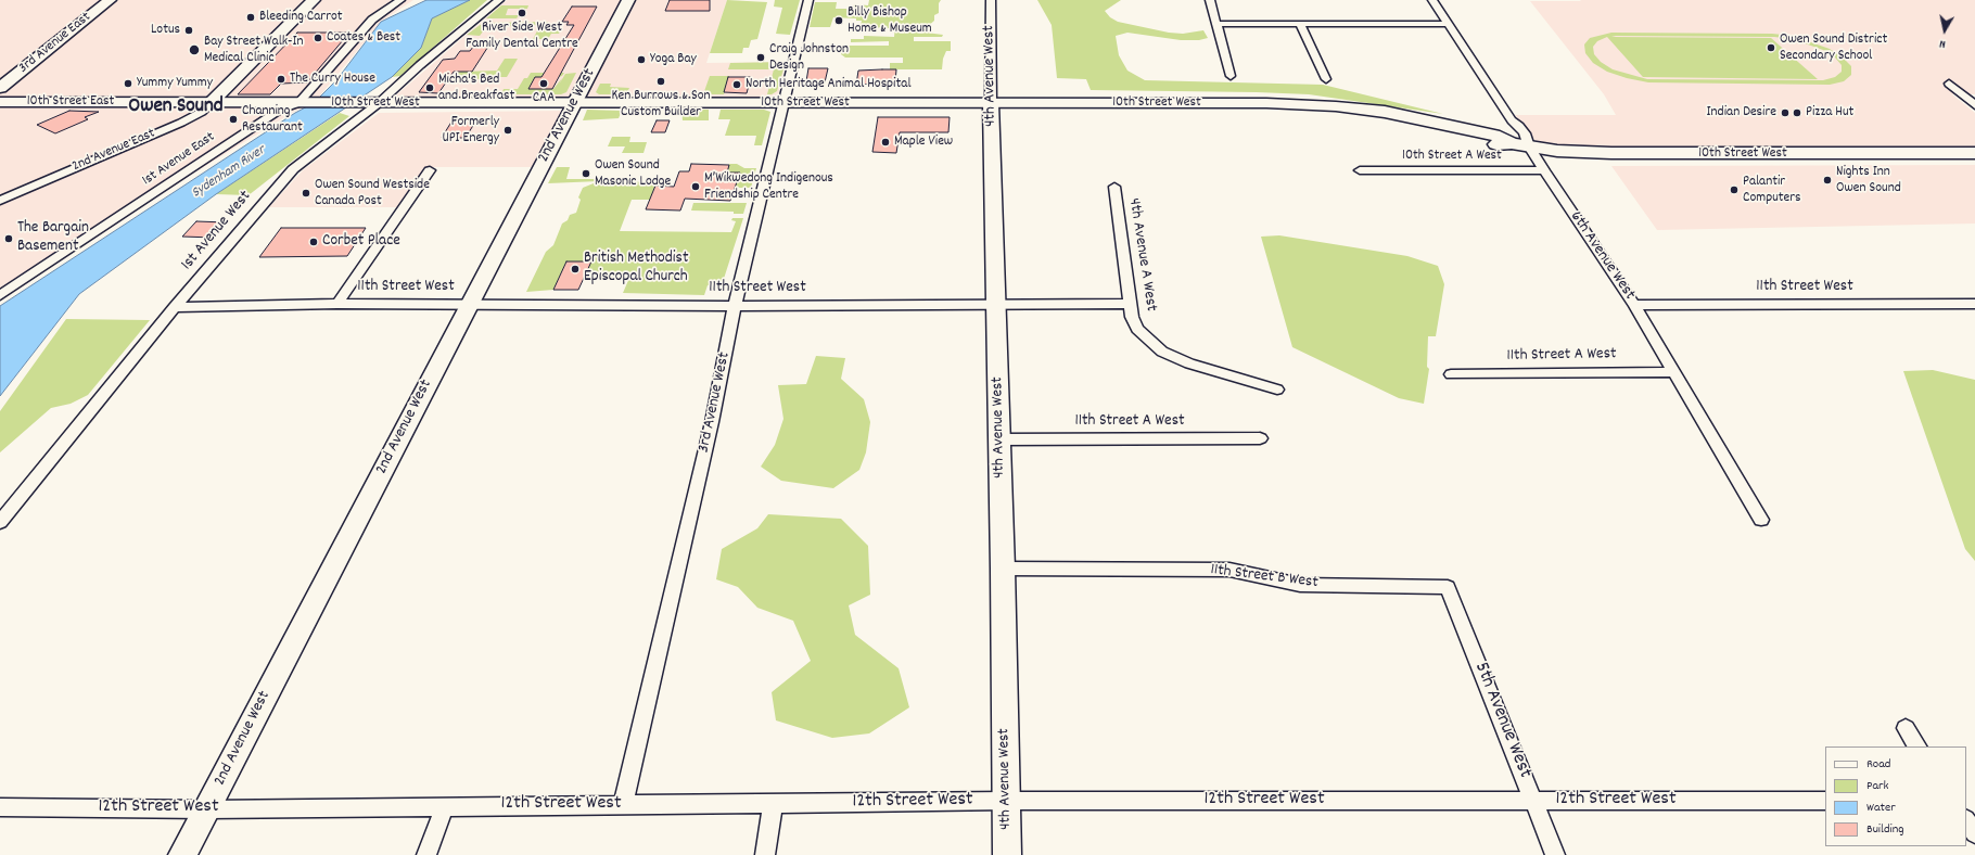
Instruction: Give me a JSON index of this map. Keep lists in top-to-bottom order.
{
  "streets": {
    "main road": ["10th Street East", "10th Street West"],
    "street": [
      "3rd Avenue East",
      "4th Avenue West",
      "2nd Avenue West",
      "2nd Avenue East",
      "10th Street A West",
      "1st Avenue East",
      "1st Avenue West",
      "4th Avenue A West",
      "6th Avenue West",
      "11th Street West",
      "11th Street A West",
      "3rd Avenue West",
      "11th Street B West",
      "5th Avenue West",
      "12th Street West"
    ]
  },
  "crossings": [
    ["4th Avenue West", "10th Street West"],
    ["4th Avenue West", "11th Street West"],
    ["4th Avenue West", "11th Street A West"],
    ["4th Avenue West", "11th Street B West"],
    ["4th Avenue West", "12th Street West"],
    ["10th Street East", "10th Street West"],
    ["10th Street East", "2nd Avenue East"],
    ["10th Street East", "1st Avenue East"],
    ["10th Street West", "2nd Avenue West"],
    ["10th Street West", "1st Avenue East"],
    ["10th Street West", "1st Avenue West"],
    ["10th Street West", "6th Avenue West"],
    ["10th Street West", "3rd Avenue West"],
    ["2nd Avenue West", "11th Street West"],
    ["2nd Avenue West", "12th Street West"],
    ["10th Street A West", "6th Avenue West"],
    ["1st Avenue West", "11th Street West"],
    ["4th Avenue A West", "11th Street West"],
    ["6th Avenue West", "11th Street West"],
    ["6th Avenue West", "11th Street A West"],
    ["11th Street West", "3rd Avenue West"],
    ["3rd Avenue West", "12th Street West"],
    ["11th Street B West", "5th Avenue West"],
    ["5th Avenue West", "12th Street West"]
  ],
  "districts": ["Owen Sound"],
  "water": ["Sydenham River"],
  "places": [
    "River Side West Family Dental Centre",
    "Bleeding Carrot",
    "Billy Bishop Home & Museum",
    "Lotus",
    "Coates & Best",
    "Owen Sound District Secondary School",
    "Bay Street Walk-In Medical Clinic",
    "Craig Johnston Design",
    "Yoga Bay",
    "The Curry House",
    "Ken Burrows & Son Custom Builder",
    "Yummy Yummy",
    "CAA",
    "North Heritage Animal Hospital",
    "Micha's Bed and Breakfast",
    "Indian Desire",
    "Pizza Hut",
    "Channing Restaurant",
    "Formerly UPI Energy",
    "Maple View",
    "Owen Sound Masonic Lodge",
    "Nights Inn Owen Sound",
    "M’Wikwedong Indigenous Friendship Centre",
    "Palantir Computers",
    "Owen Sound Westside Canada Post",
    "The Bargain Basement",
    "Corbet Place",
    "British Methodist Episcopal Church"
  ],
  "legend": [
    "Road",
    "Park",
    "Water",
    "Building"
  ],
  "north": "bottom"
}
